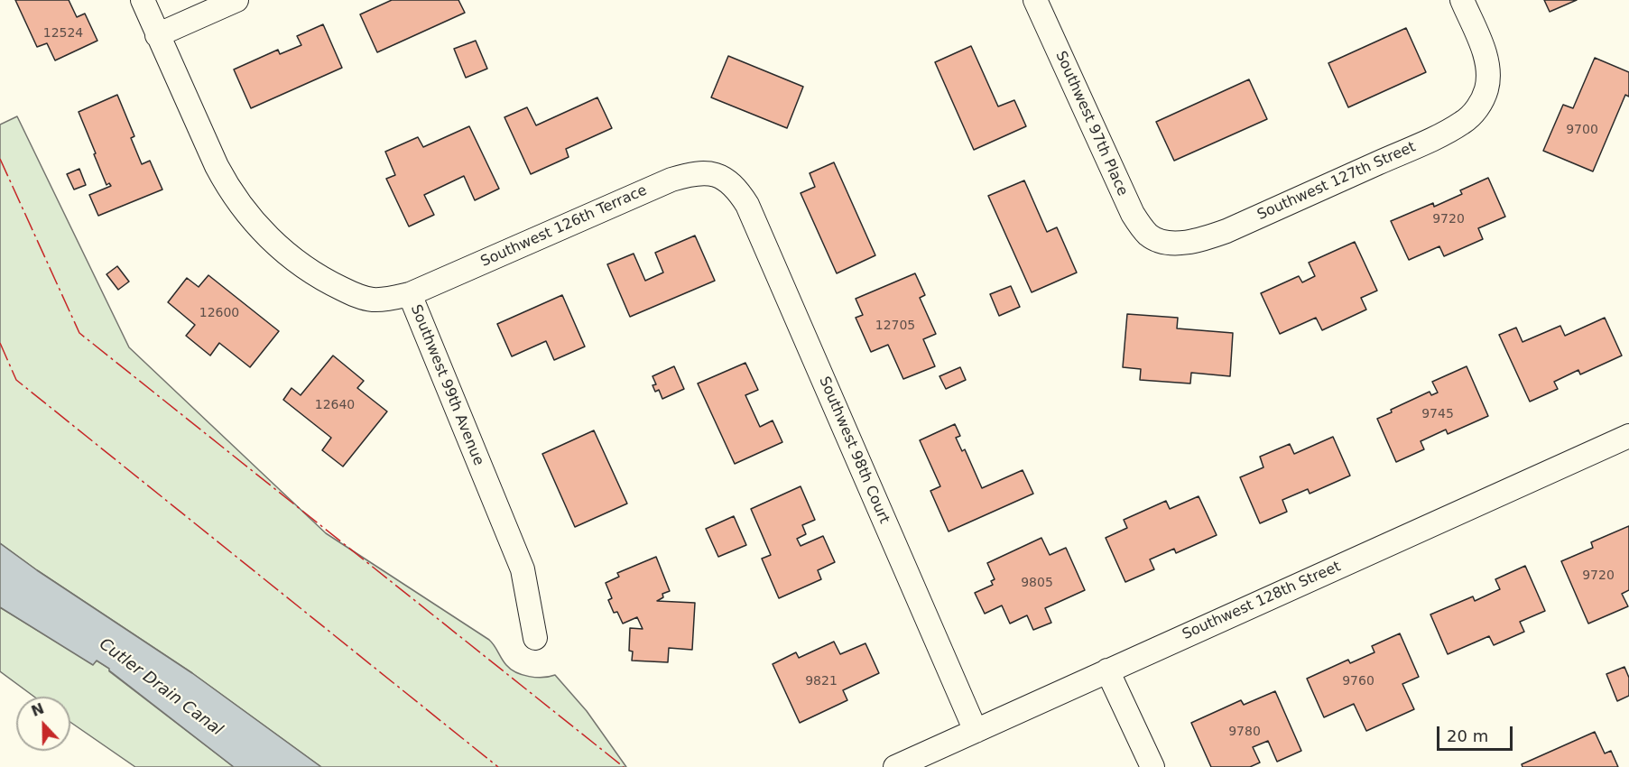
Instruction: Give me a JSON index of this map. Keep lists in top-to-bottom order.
{
  "streets": {
    "street": [
      "Southwest 97th Place",
      "Southwest 127th Street",
      "Southwest 126th Terrace",
      "Southwest 99th Avenue",
      "Southwest 98th Court",
      "Southwest 128th Street"
    ]
  },
  "crossings": [
    ["Southwest 97th Place", "Southwest 127th Street"],
    ["Southwest 126th Terrace", "Southwest 99th Avenue"],
    ["Southwest 126th Terrace", "Southwest 98th Court"],
    ["Southwest 98th Court", "Southwest 128th Street"]
  ],
  "water": ["Cutler Drain Canal"],
  "house_numbers": [
    "12524",
    "9700",
    "9720",
    "12600",
    "12705",
    "12640",
    "9745",
    "9720",
    "9805",
    "9821",
    "9760",
    "9780"
  ],
  "scale_bar": "20 m",
  "north": "top"
}
